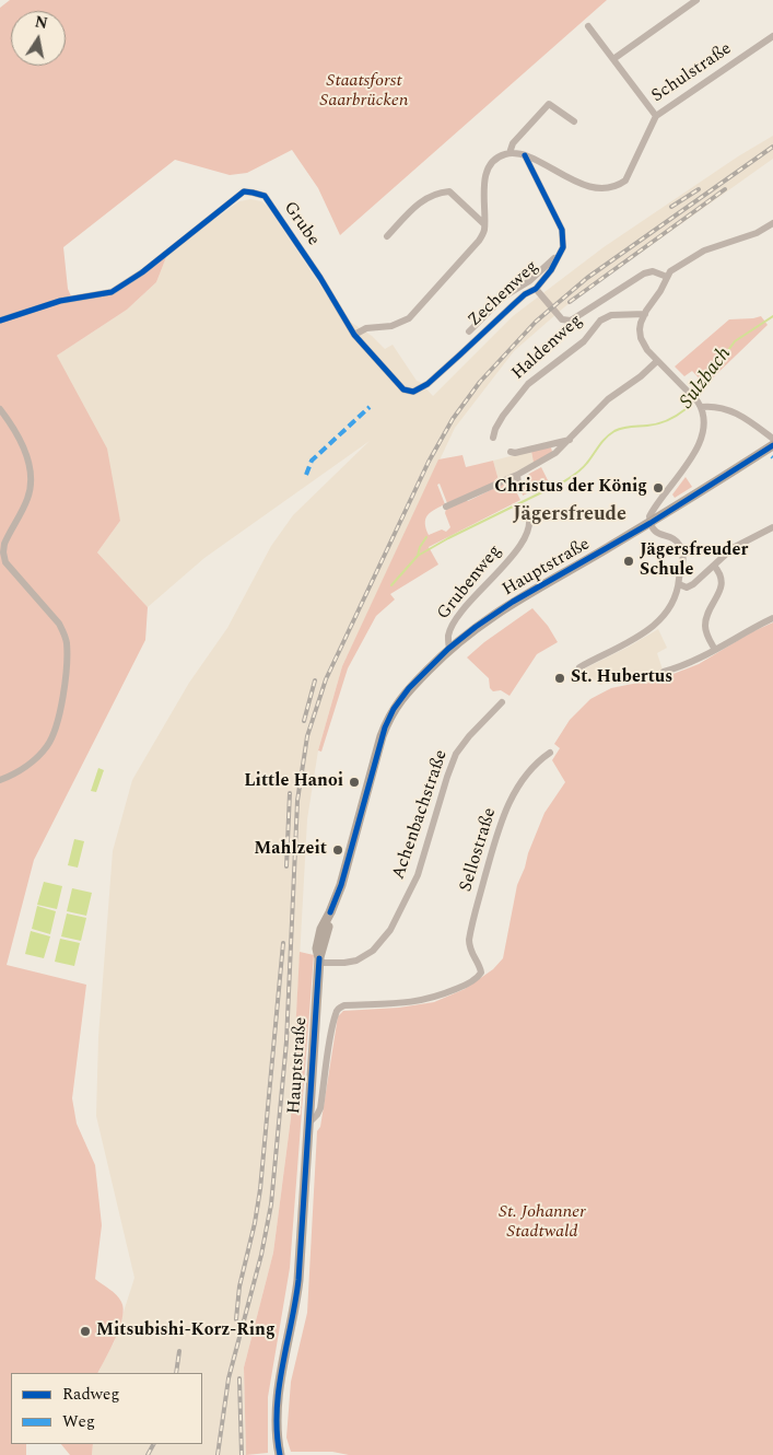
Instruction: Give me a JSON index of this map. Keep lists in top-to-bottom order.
{
  "streets": {
    "main road": ["Hauptstraße"],
    "street": [
      "Schulstraße",
      "Grube",
      "Zechenweg",
      "Haldenweg",
      "Grubenweg",
      "Achenbachstraße",
      "Sellostraße"
    ]
  },
  "crossings": [
    ["Schulstraße", "Zechenweg"],
    ["Grube", "Zechenweg"],
    ["Hauptstraße", "Grubenweg"],
    ["Hauptstraße", "Achenbachstraße"],
    ["Hauptstraße", "Sellostraße"]
  ],
  "districts": ["Jägersfreude"],
  "water": ["Sulzbach"],
  "parks": ["Staatsforst Saarbrücken", "St. Johanner Stadtwald"],
  "places": [
    "Christus der König",
    "Jägersfreuder Schule",
    "St. Hubertus",
    "Little Hanoi",
    "Mahlzeit",
    "Mitsubishi-Korz-Ring"
  ],
  "legend": ["Radweg", "Weg"],
  "north": "top"
}
